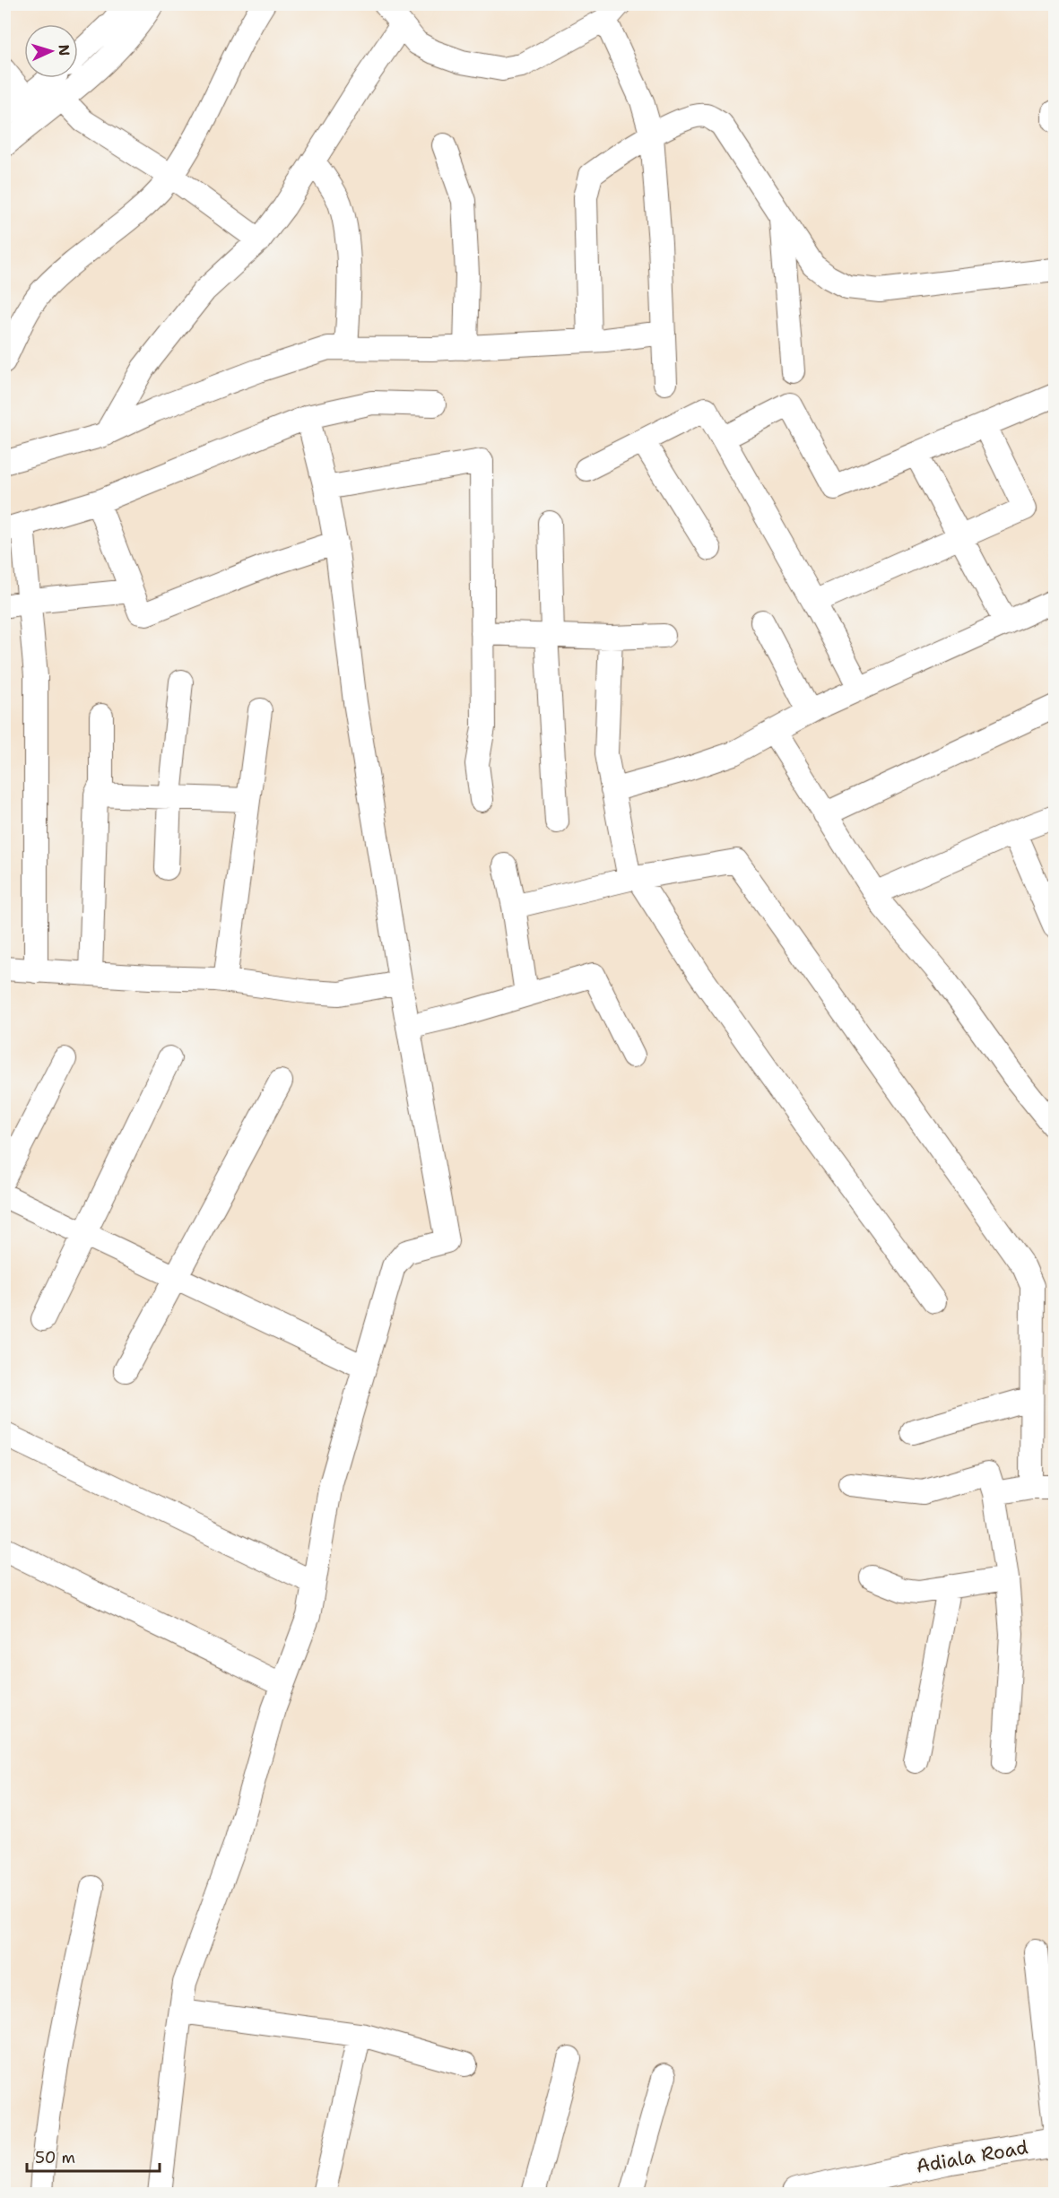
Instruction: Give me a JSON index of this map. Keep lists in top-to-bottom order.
{
  "streets": {
    "main road": ["Adiala Road"]
  },
  "scale_bar": "50 m",
  "north": "right"
}
